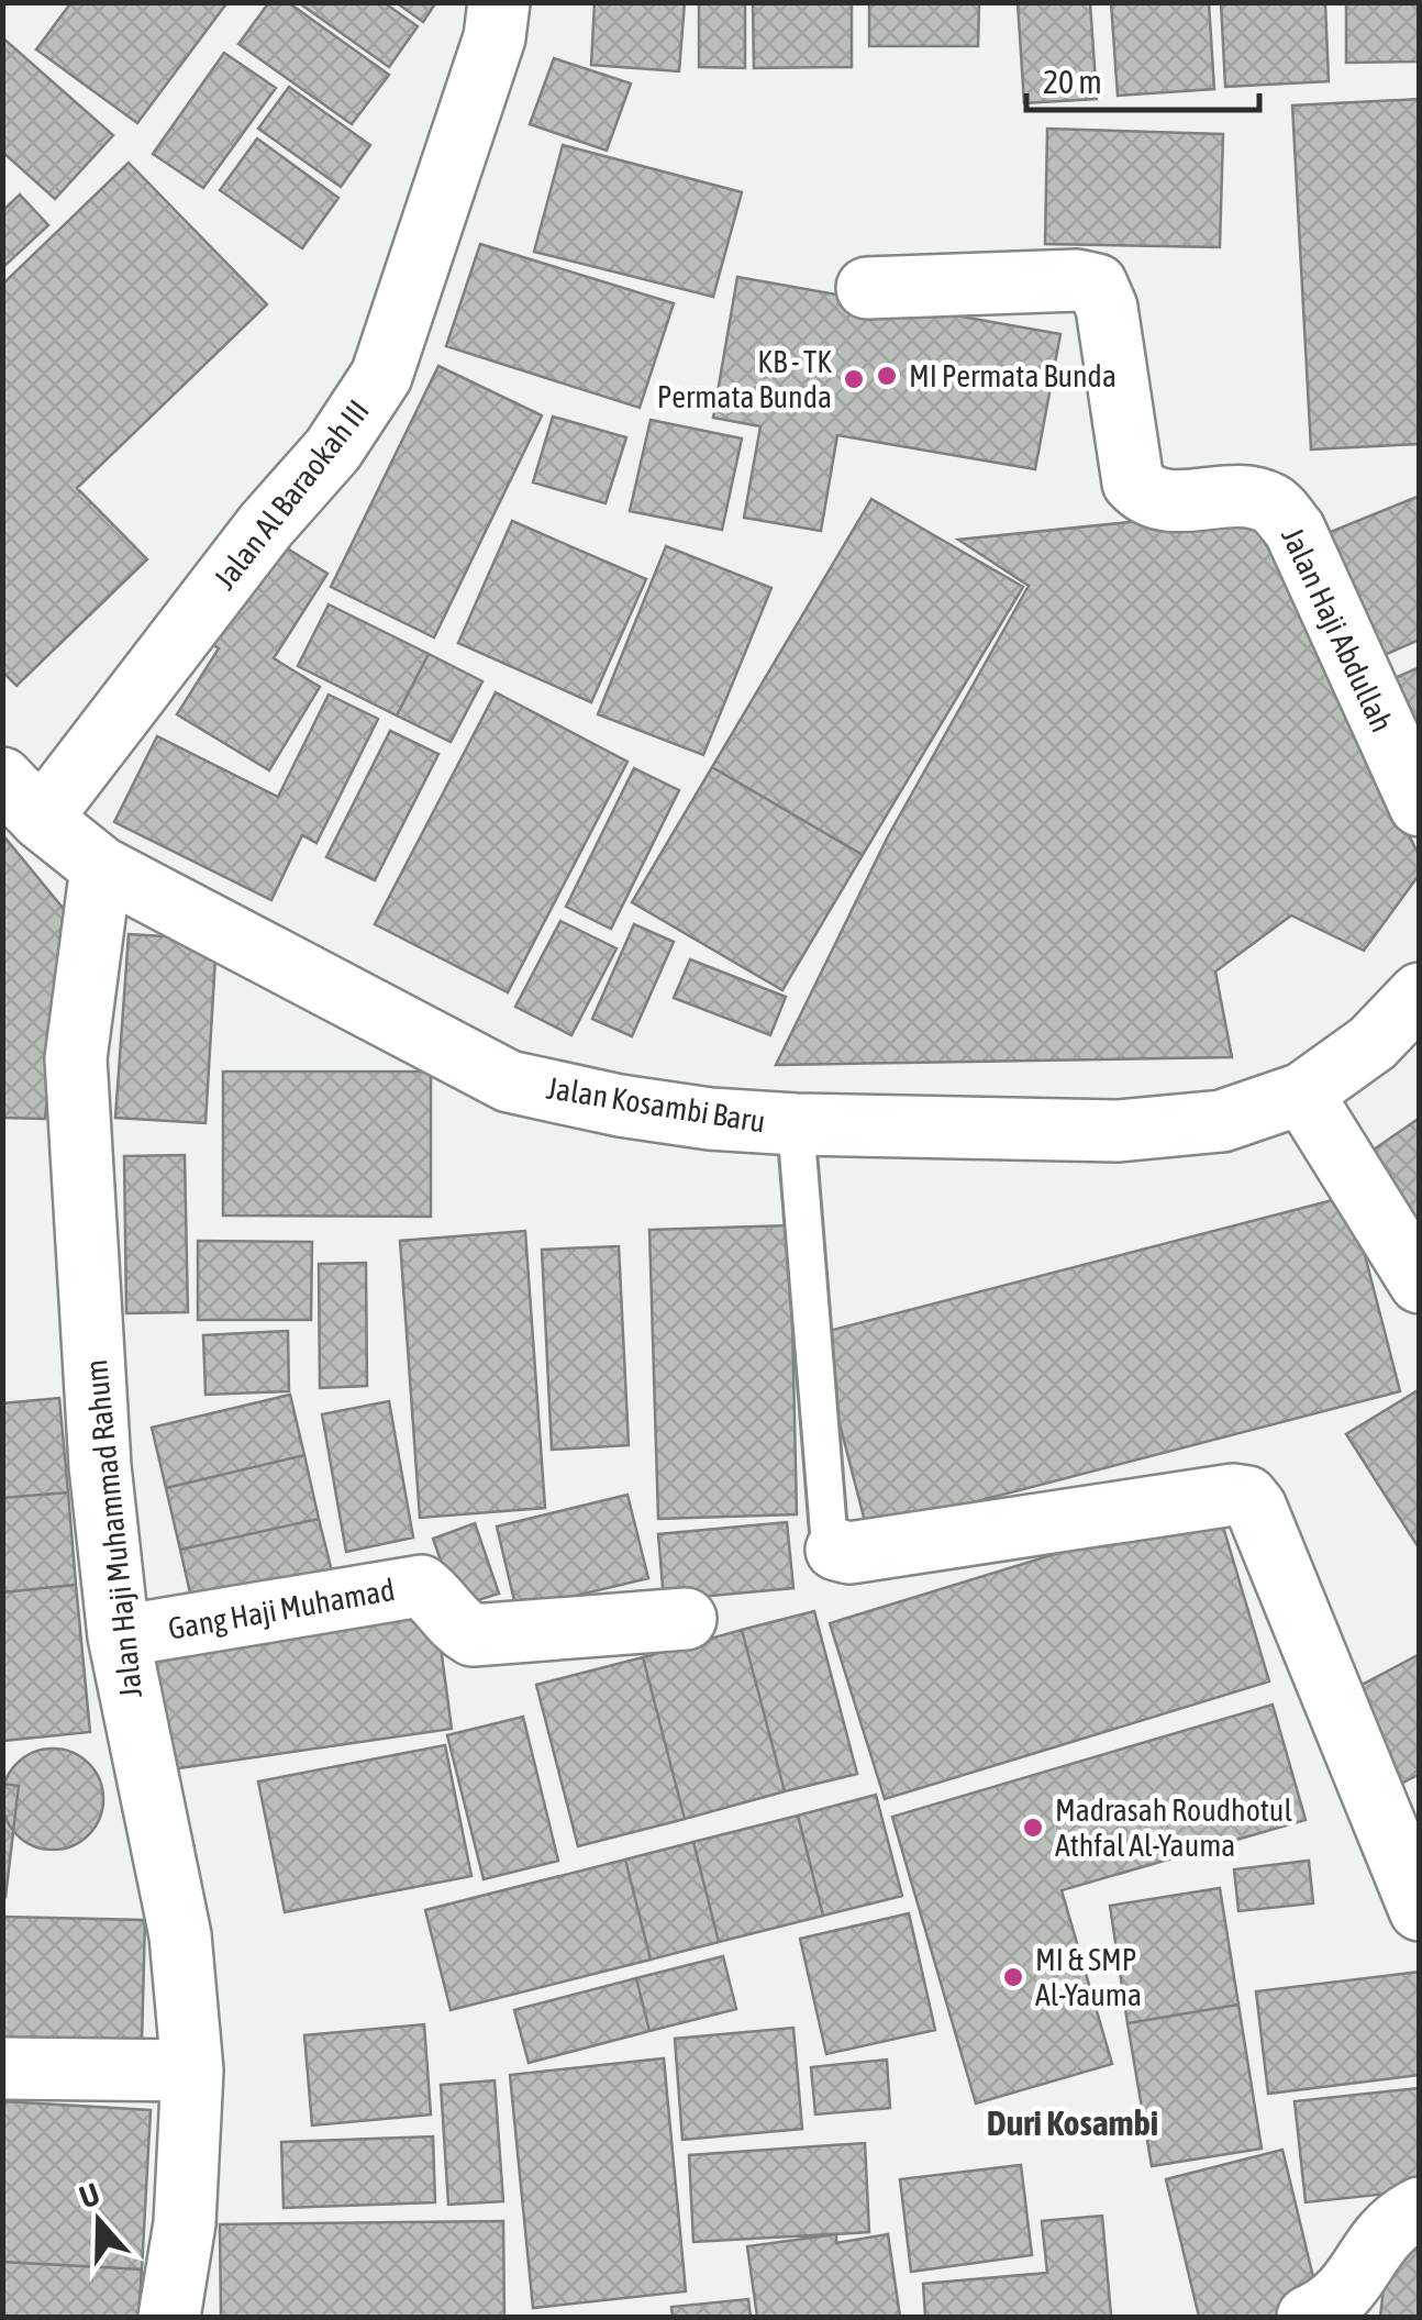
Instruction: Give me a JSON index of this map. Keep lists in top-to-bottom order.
{
  "streets": {
    "street": [
      "Jalan Al Baraokah III",
      "Jalan Haji Abdullah",
      "Jalan Kosambi Baru",
      "Jalan Haji Muhammad Rahum",
      "Gang Haji Muhamad"
    ]
  },
  "crossings": [
    ["Jalan Al Baraokah III", "Jalan Kosambi Baru"],
    ["Jalan Kosambi Baru", "Jalan Haji Muhammad Rahum"],
    ["Jalan Haji Muhammad Rahum", "Gang Haji Muhamad"]
  ],
  "districts": ["Duri Kosambi"],
  "places": [
    "MI Permata Bunda",
    "KB - TK Permata Bunda",
    "Madrasah Roudhotul Athfal Al-Yauma",
    "MI & SMP Al-Yauma"
  ],
  "scale_bar": "20 m",
  "north": "top"
}
